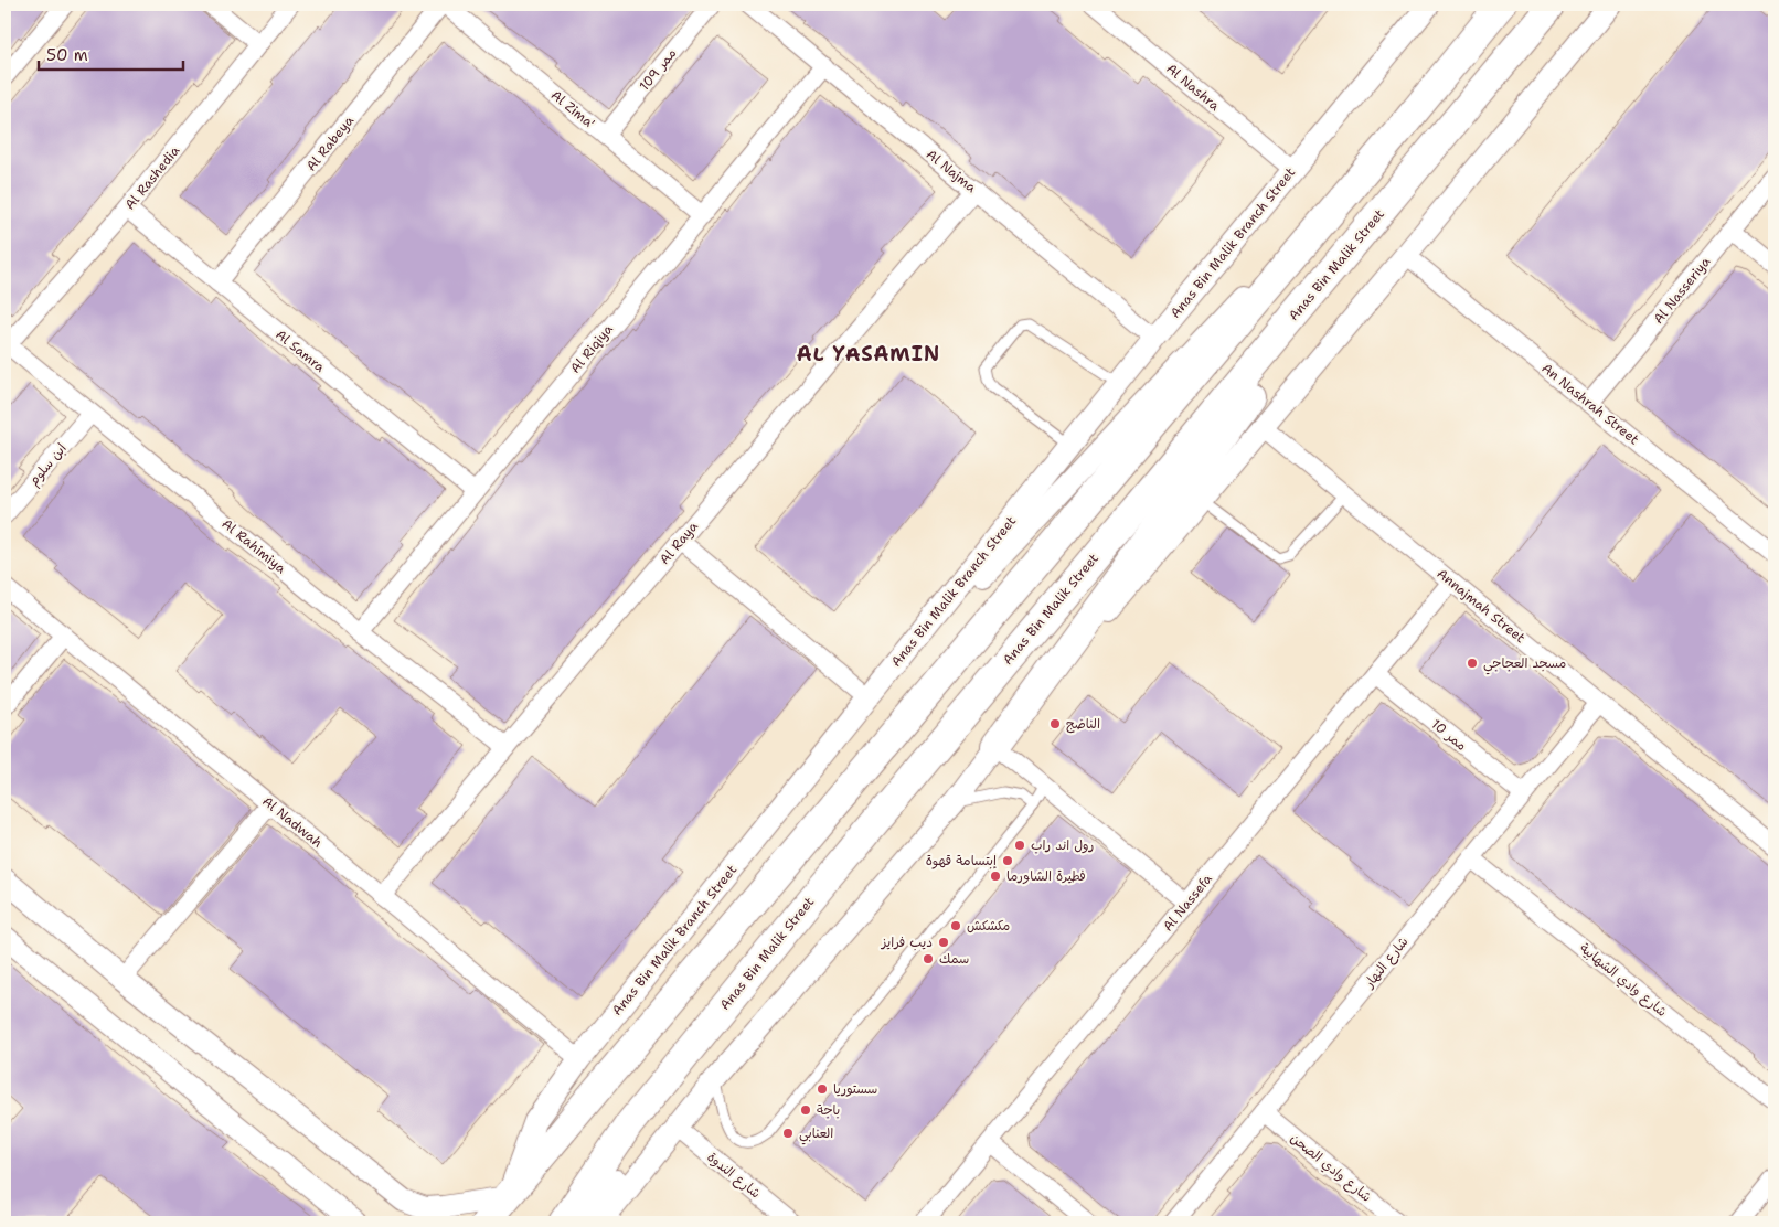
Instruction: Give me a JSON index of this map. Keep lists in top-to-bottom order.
{
  "streets": {
    "main road": ["Anas Bin Malik Street"],
    "street": [
      "ممر 109",
      "Al Nashra",
      "Al Zima'",
      "Al Rabeya",
      "Al Najma",
      "Al Rashedia",
      "Anas Bin Malik Branch Street",
      "Al Nasseriya",
      "Al Riqiya",
      "Al Samra",
      "An Nashrah Street",
      "ابن سلوم",
      "Al Raya",
      "Al Rahimiya",
      "Annajmah Street",
      "ممر 10",
      "Al Nadwah",
      "Al Nassefa",
      "شارع النهار",
      "شارع وادي الشهابية",
      "شارع وادي الصحن",
      "شارع الندوة"
    ]
  },
  "crossings": [
    ["ممر 109", "Al Zima'"],
    ["Al Nashra", "Anas Bin Malik Branch Street"],
    ["Al Zima'", "Al Rabeya"],
    ["Al Zima'", "Al Riqiya"],
    ["Al Rabeya", "Al Samra"],
    ["Al Najma", "Anas Bin Malik Branch Street"],
    ["Al Najma", "Al Riqiya"],
    ["Al Najma", "Al Raya"],
    ["Al Rashedia", "Al Samra"],
    ["Al Rashedia", "Al Rahimiya"],
    ["Anas Bin Malik Branch Street", "Al Nadwah"],
    ["Al Nasseriya", "An Nashrah Street"],
    ["Al Riqiya", "Al Samra"],
    ["Al Riqiya", "Al Rahimiya"],
    ["ابن سلوم", "Al Rahimiya"],
    ["Al Raya", "Al Rahimiya"],
    ["Al Raya", "Al Nadwah"],
    ["Annajmah Street", "Al Nassefa"],
    ["Annajmah Street", "شارع النهار"],
    ["ممر 10", "Al Nassefa"],
    ["ممر 10", "شارع النهار"],
    ["شارع النهار", "شارع وادي الشهابية"],
    ["شارع النهار", "شارع وادي الصحن"]
  ],
  "districts": ["AL YASAMIN"],
  "places": [
    "مسجد العجاجي",
    "الناضج",
    "رول اند راب",
    "إبتسامة قهوة",
    "فطيرة الشاورما",
    "مكشكش",
    "ديب فرايز",
    "سمك",
    "سستوريا",
    "باجة",
    "العنابي"
  ],
  "scale_bar": "50 m"
}
